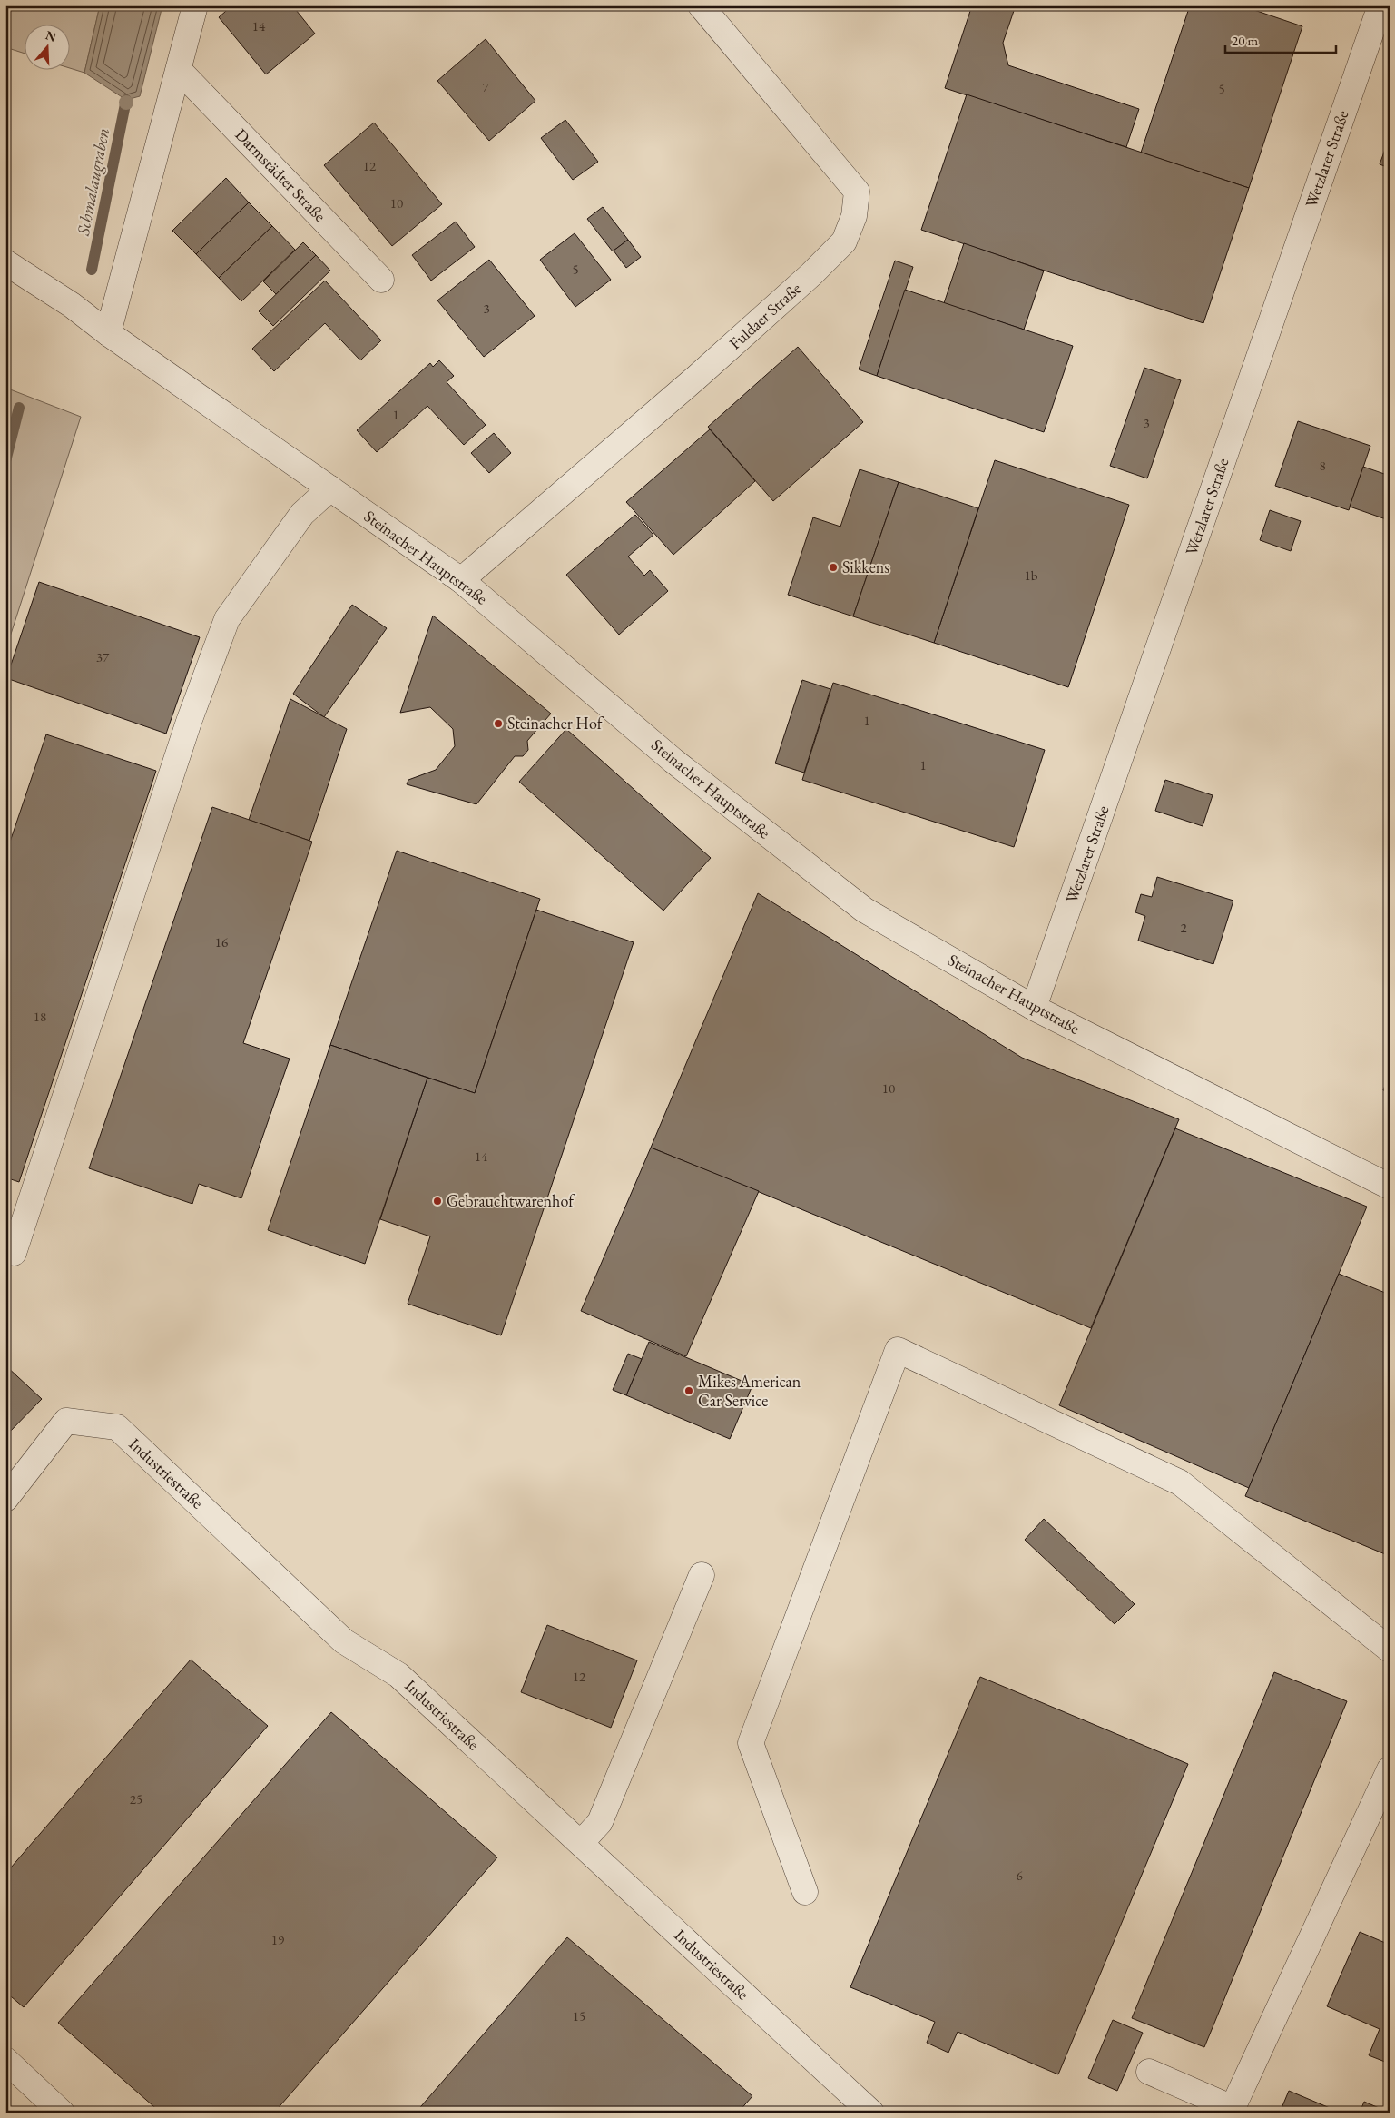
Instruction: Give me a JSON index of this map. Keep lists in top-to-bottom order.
{
  "streets": {
    "street": [
      "Wetzlarer Straße",
      "Darmstädter Straße",
      "Fuldaer Straße",
      "Steinacher Hauptstraße",
      "Industriestraße"
    ]
  },
  "crossings": [
    ["Wetzlarer Straße", "Steinacher Hauptstraße"],
    ["Fuldaer Straße", "Steinacher Hauptstraße"]
  ],
  "water": ["Schmalaugraben"],
  "places": [
    "Sikkens",
    "Steinacher Hof",
    "Gebrauchtwarenhof",
    "Mikes American Car Service"
  ],
  "house_numbers": [
    "14",
    "7",
    "5",
    "12",
    "10",
    "5",
    "3",
    "1",
    "3",
    "8",
    "1b",
    "37",
    "1",
    "1",
    "2",
    "16",
    "18",
    "10",
    "14",
    "12",
    "25",
    "6",
    "19",
    "15"
  ],
  "scale_bar": "20 m",
  "north": "top"
}
